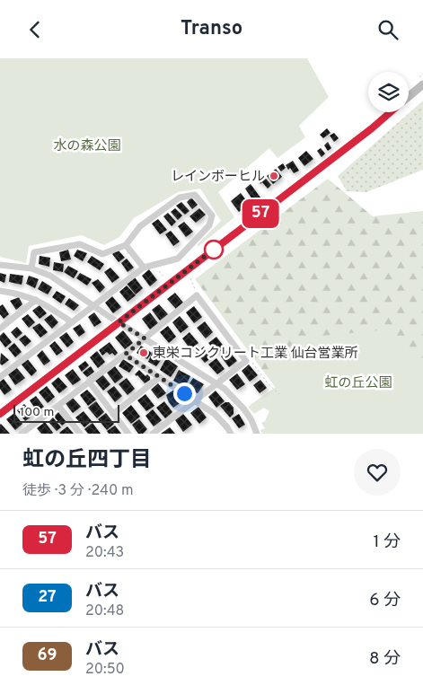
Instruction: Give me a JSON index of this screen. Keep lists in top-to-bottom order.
{
  "parks": ["水の森公園", "虹の丘公園"],
  "places": ["レインボーヒル", "東栄コンクリート工業 仙台営業所"],
  "lines": ["bus line 57"],
  "scale_bar": "100 m",
  "page": {
    "header": "Transo",
    "on_map": "57",
    "scale": "100 m",
    "heading": ["虹の丘四丁目", "徒歩 · 3 分 · 240 m"],
    "list": [
      {
        "mark": "57",
        "name": "バス",
        "note": "20:43",
        "value": "1 分"
      },
      {
        "mark": "27",
        "name": "バス",
        "note": "20:48",
        "value": "6 分"
      },
      {
        "mark": "69",
        "name": "バス",
        "note": "20:50",
        "value": "8 分"
      }
    ]
  }
}
